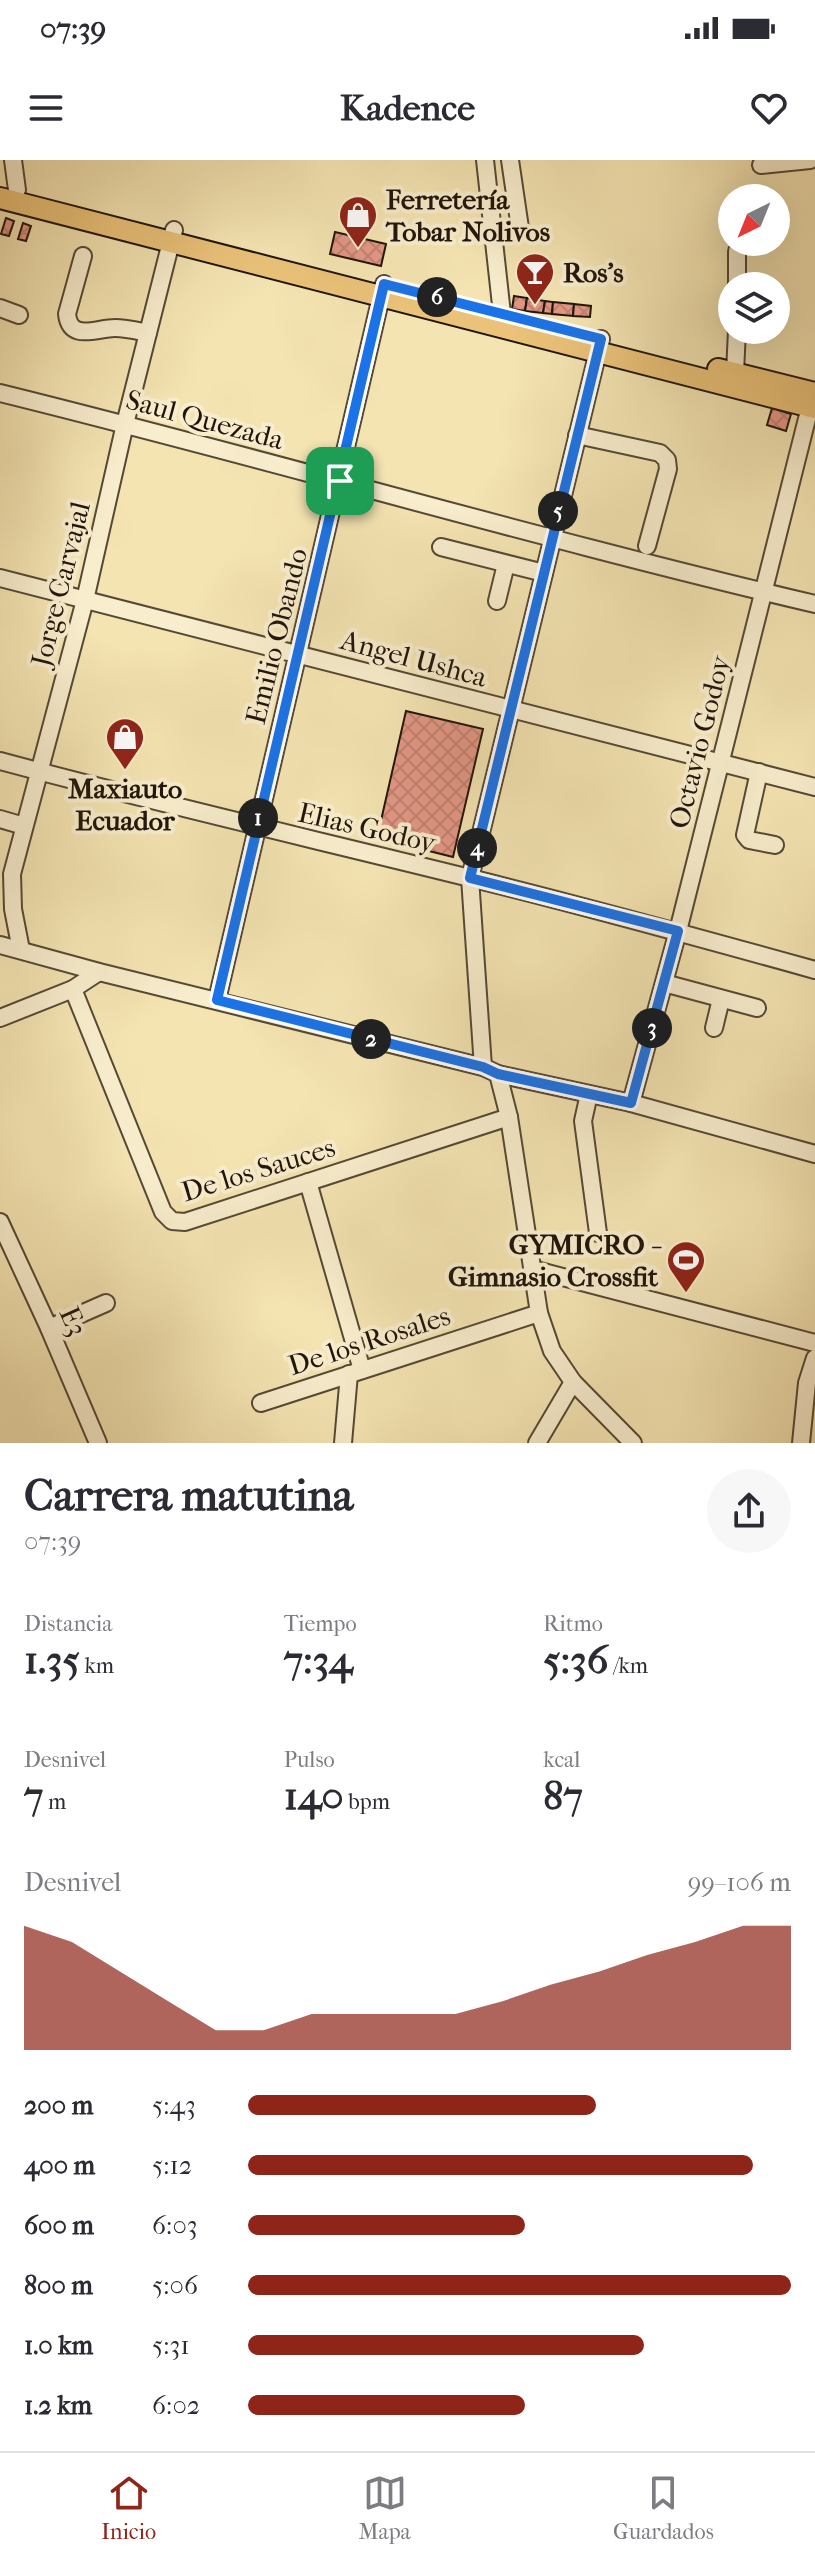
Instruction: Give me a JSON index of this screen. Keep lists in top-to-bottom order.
{
  "streets": {
    "street": [
      "Saul Quezada",
      "Jorge Carvajal",
      "Emilio Obando",
      "Angel Ushca",
      "Octavio Godoy",
      "Elias Godoy",
      "De los Sauces",
      "E3",
      "De los Rosales"
    ]
  },
  "crossings": [
    ["Saul Quezada", "Jorge Carvajal"],
    ["Saul Quezada", "Emilio Obando"],
    ["Saul Quezada", "Octavio Godoy"],
    ["Jorge Carvajal", "Angel Ushca"],
    ["Jorge Carvajal", "Elias Godoy"],
    ["Emilio Obando", "Angel Ushca"],
    ["Emilio Obando", "Elias Godoy"],
    ["Angel Ushca", "Octavio Godoy"],
    ["Octavio Godoy", "Elias Godoy"]
  ],
  "places": {
    "shop": ["Ferretería Tobar Nolivos", "Maxiauto Ecuador"],
    "bar": ["Ros's"],
    "sports": ["GYMICRO - Gimnasio Crossfit"]
  },
  "north": "bottom left",
  "page": {
    "status": "07:39",
    "header": "Kadence",
    "pins": [
      "6",
      "5",
      "1",
      "4",
      "3",
      "2"
    ],
    "heading": ["Carrera matutina", "07:39"],
    "stats": [
      ["Distancia", "1.35 km"],
      ["Tiempo", "7:34"],
      ["Ritmo", "5:36 /km"],
      ["Desnivel", "7 m"],
      ["Pulso", "140 bpm"],
      ["kcal", "87"]
    ],
    "chart": ["Desnivel", "99–106 m"],
    "list": [
      {
        "name": "200 m",
        "note": "5:43"
      },
      {
        "name": "400 m",
        "note": "5:12"
      },
      {
        "name": "600 m",
        "note": "6:03"
      },
      {
        "name": "800 m",
        "note": "5:06"
      },
      {
        "name": "1.0 km",
        "note": "5:31"
      },
      {
        "name": "1.2 km",
        "note": "6:02"
      }
    ],
    "tabs": ["Inicio", "Mapa", "Guardados"]
  }
}
